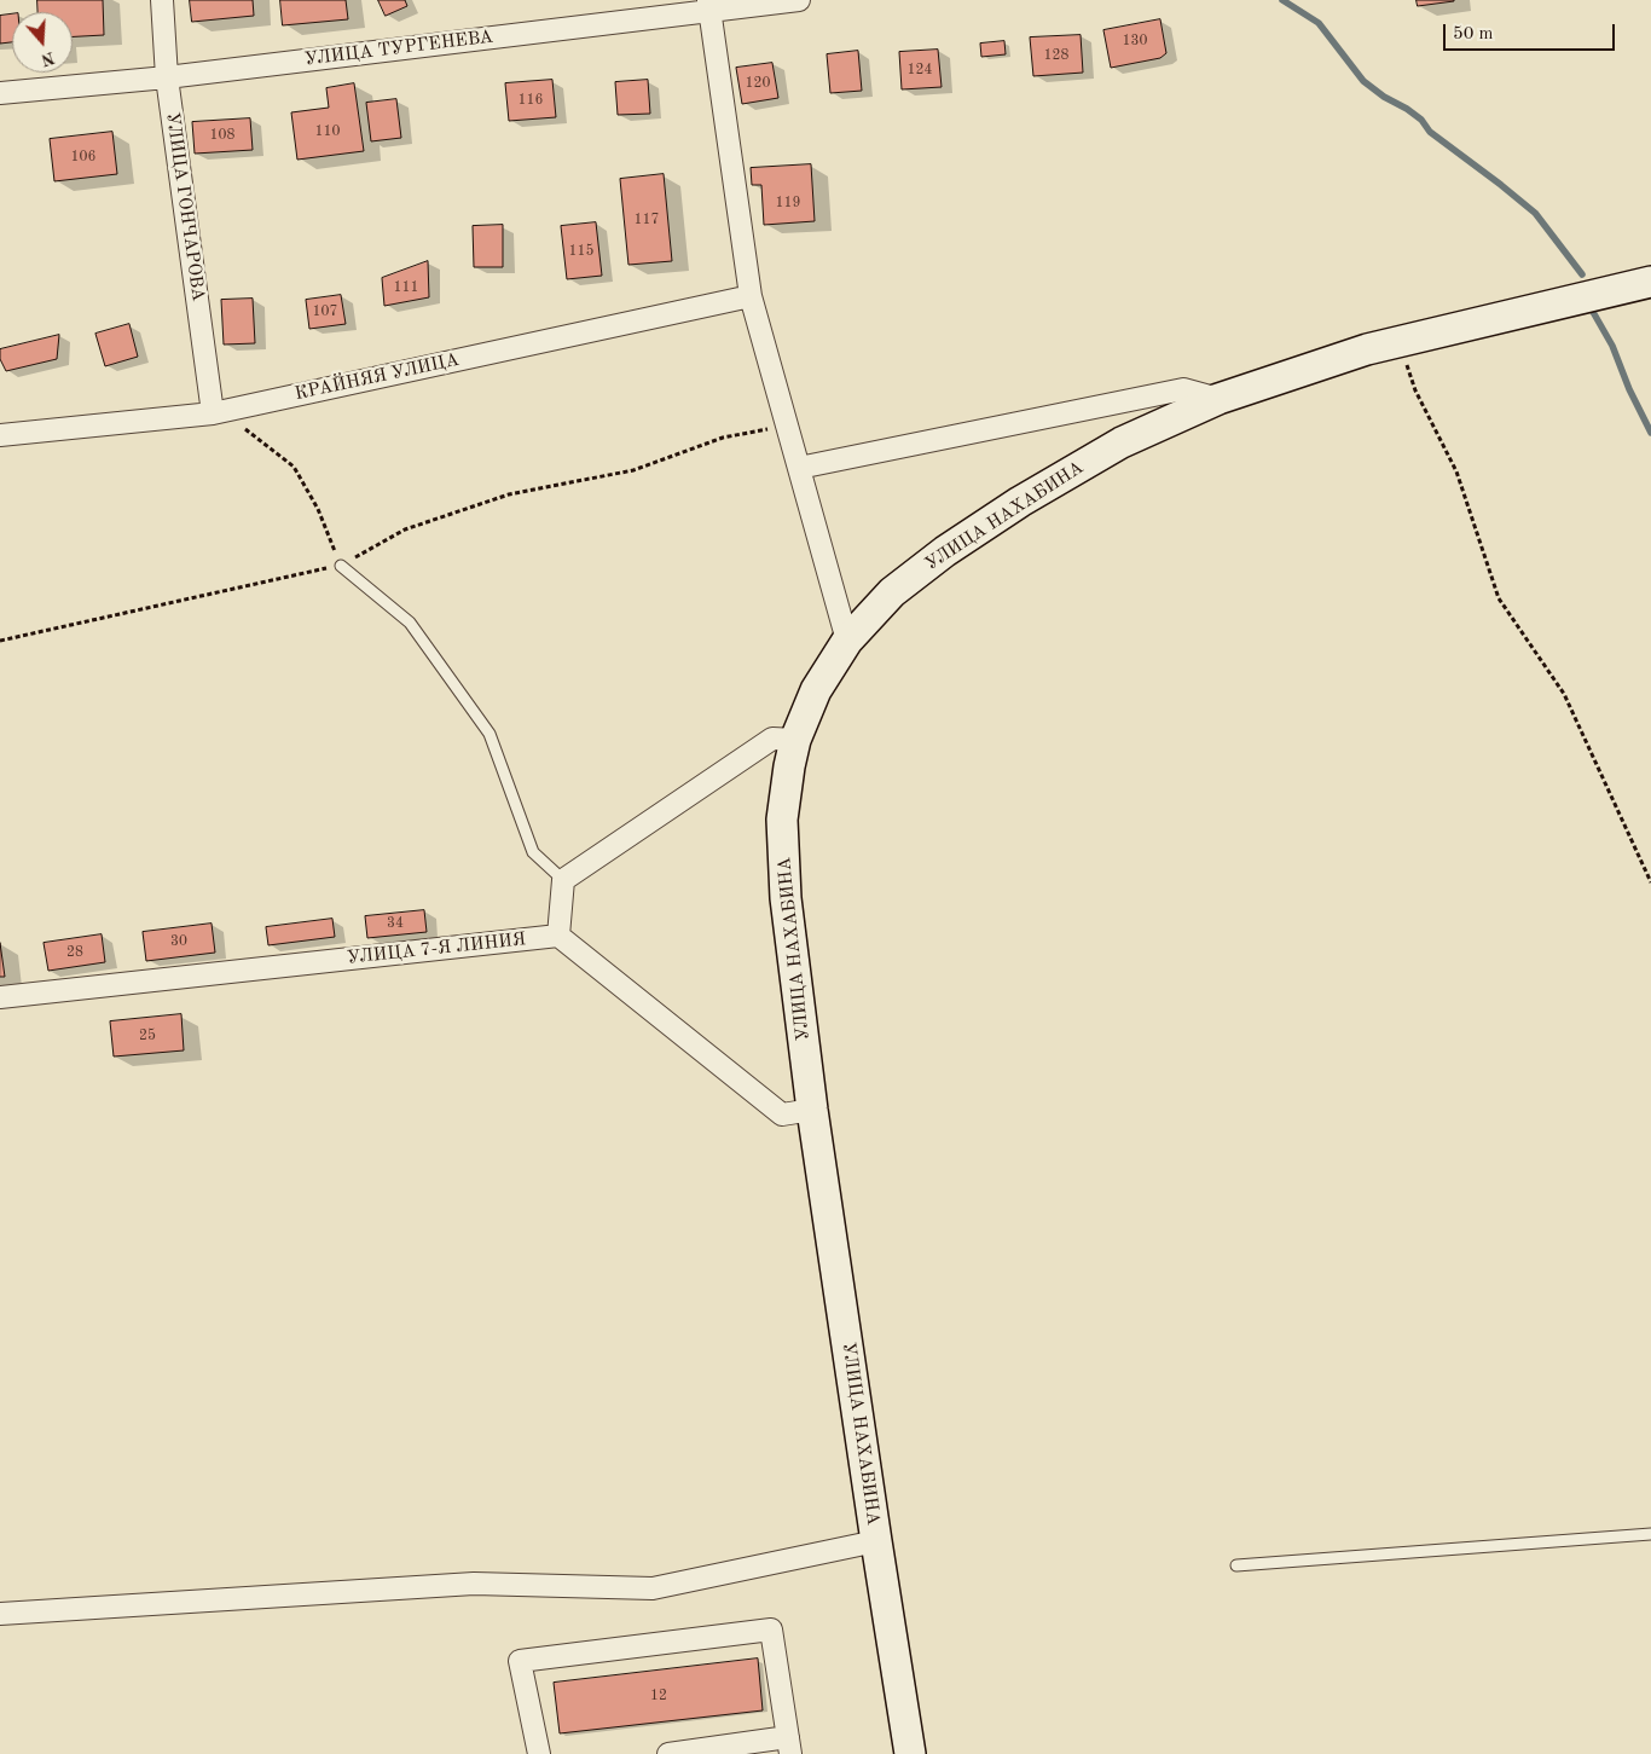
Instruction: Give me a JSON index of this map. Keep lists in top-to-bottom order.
{
  "streets": {
    "main road": ["УЛИЦА НАХАБИНА"],
    "street": [
      "УЛИЦА ТУРГЕНЕВА",
      "УЛИЦА ГОНЧАРОВА",
      "КРАЙНЯЯ УЛИЦА",
      "УЛИЦА 7-Я ЛИНИЯ"
    ]
  },
  "crossings": [
    ["УЛИЦА ТУРГЕНЕВА", "УЛИЦА ГОНЧАРОВА"],
    ["УЛИЦА ГОНЧАРОВА", "КРАЙНЯЯ УЛИЦА"]
  ],
  "house_numbers": [
    "130",
    "128",
    "124",
    "120",
    "116",
    "110",
    "108",
    "106",
    "119",
    "117",
    "115",
    "111",
    "107",
    "34",
    "30",
    "28",
    "25",
    "12"
  ],
  "scale_bar": "50 m",
  "north": "bottom"
}
